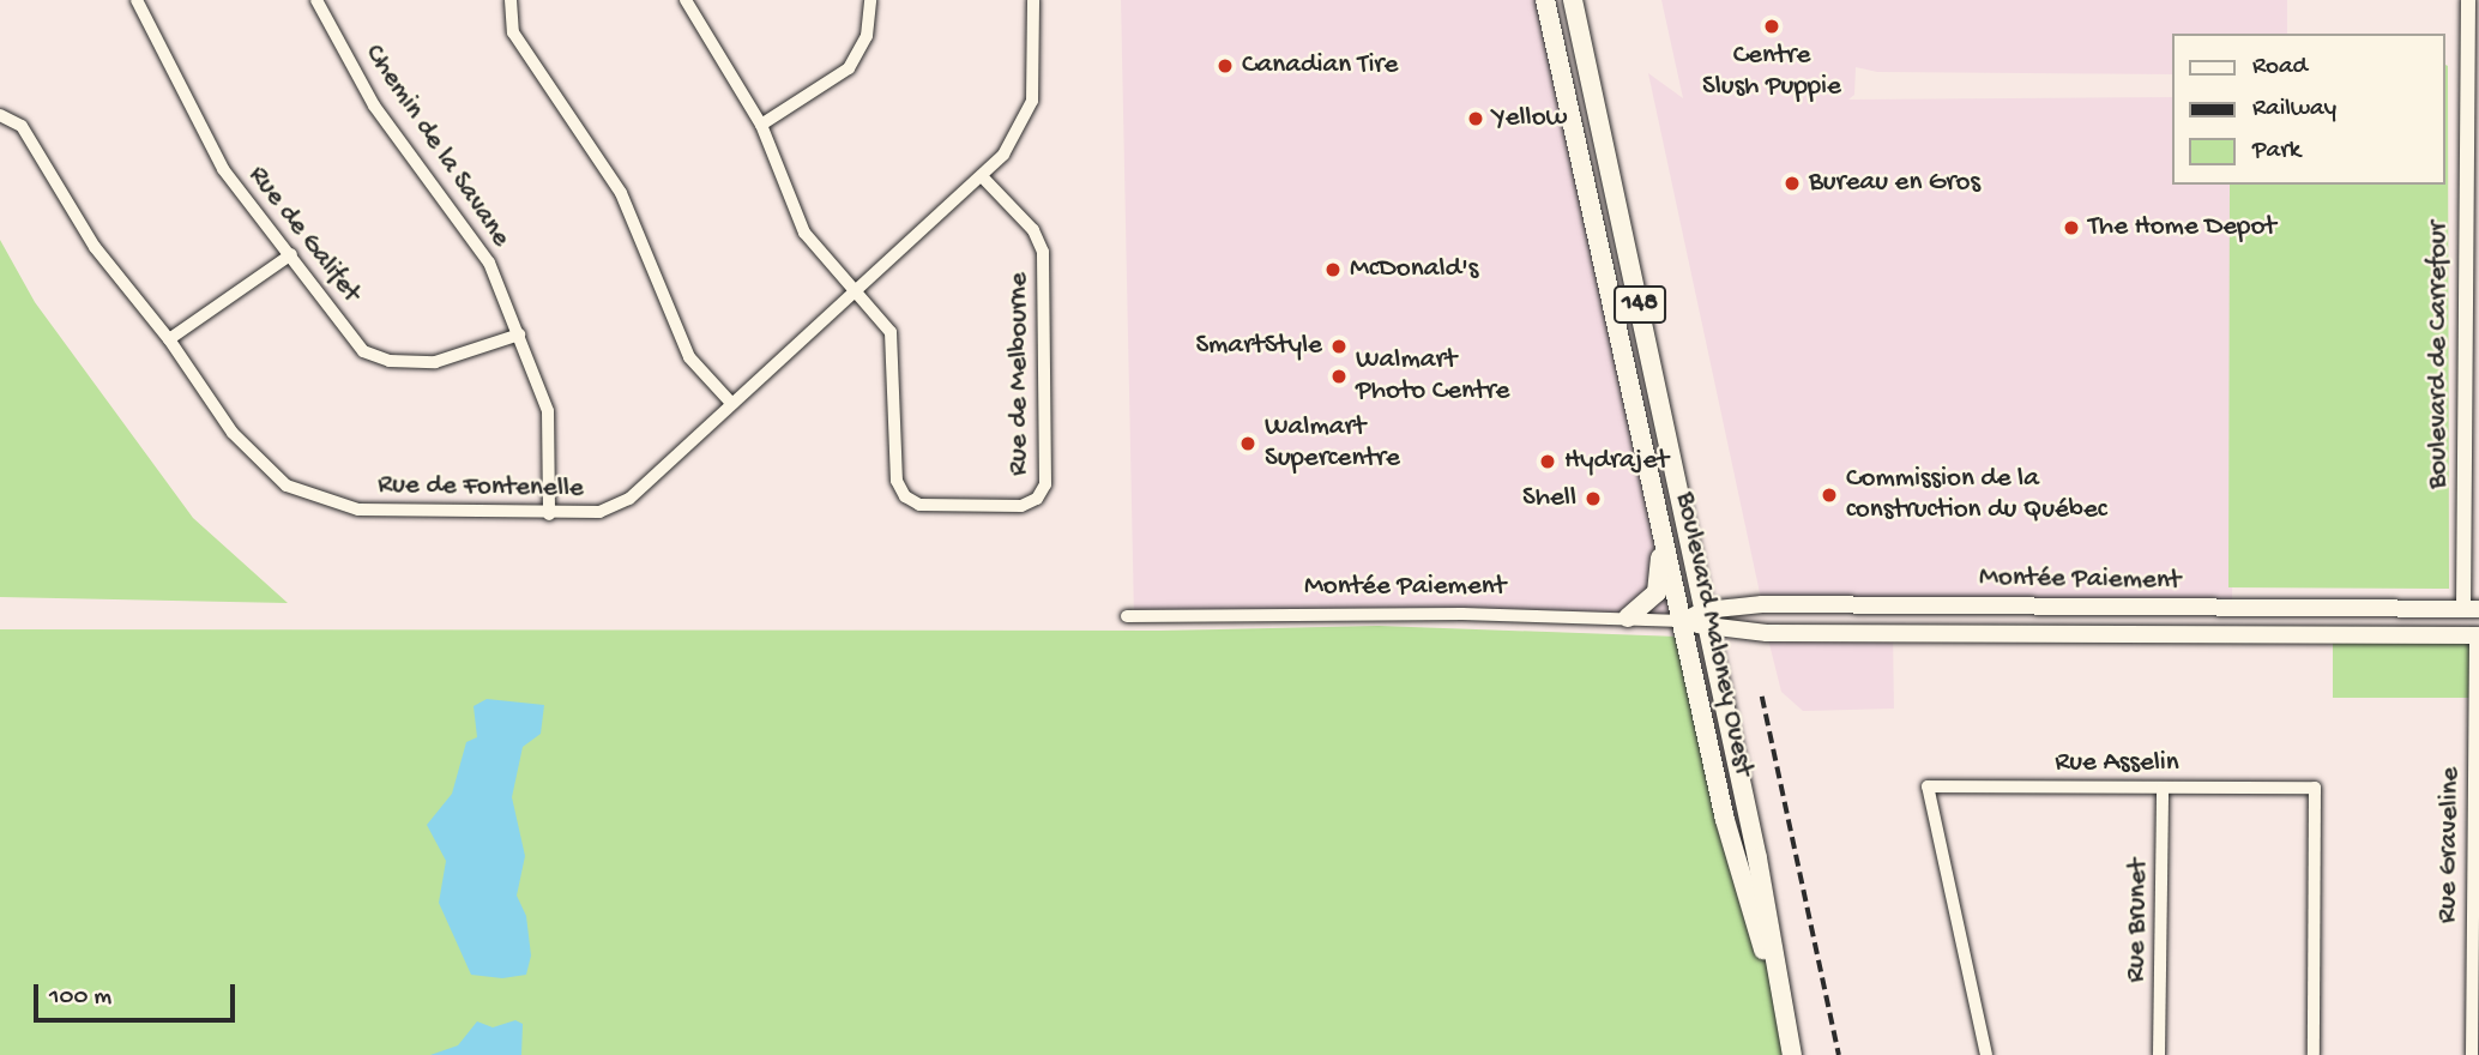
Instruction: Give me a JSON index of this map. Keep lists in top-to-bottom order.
{
  "streets": {
    "main road": ["148", "Montée Paiement", "Boulevard Maloney Ouest"],
    "street": [
      "Chemin de la Savane",
      "Rue de Galifet",
      "Boulevard de Carrefour",
      "Rue de Melbourne",
      "Rue de Fontenelle",
      "Rue Asselin",
      "Rue Graveline",
      "Rue Brunet"
    ]
  },
  "crossings": [
    ["Chemin de la Savane", "Rue de Galifet"],
    ["Chemin de la Savane", "Rue de Fontenelle"],
    ["Boulevard de Carrefour", "Montée Paiement"],
    ["Rue de Melbourne", "Rue de Fontenelle"],
    ["Montée Paiement", "Boulevard Maloney Ouest"],
    ["Montée Paiement", "Rue Graveline"],
    ["Rue Asselin", "Rue Brunet"]
  ],
  "places": [
    "Centre Slush Puppie",
    "Canadian Tire",
    "Yellow",
    "Bureau en Gros",
    "The Home Depot",
    "McDonald's",
    "SmartStyle",
    "Walmart Photo Centre",
    "Walmart Supercentre",
    "Hydrajet",
    "Commission de la construction du Québec",
    "Shell"
  ],
  "legend": ["Road", "Railway", "Park"],
  "scale_bar": "100 m"
}
